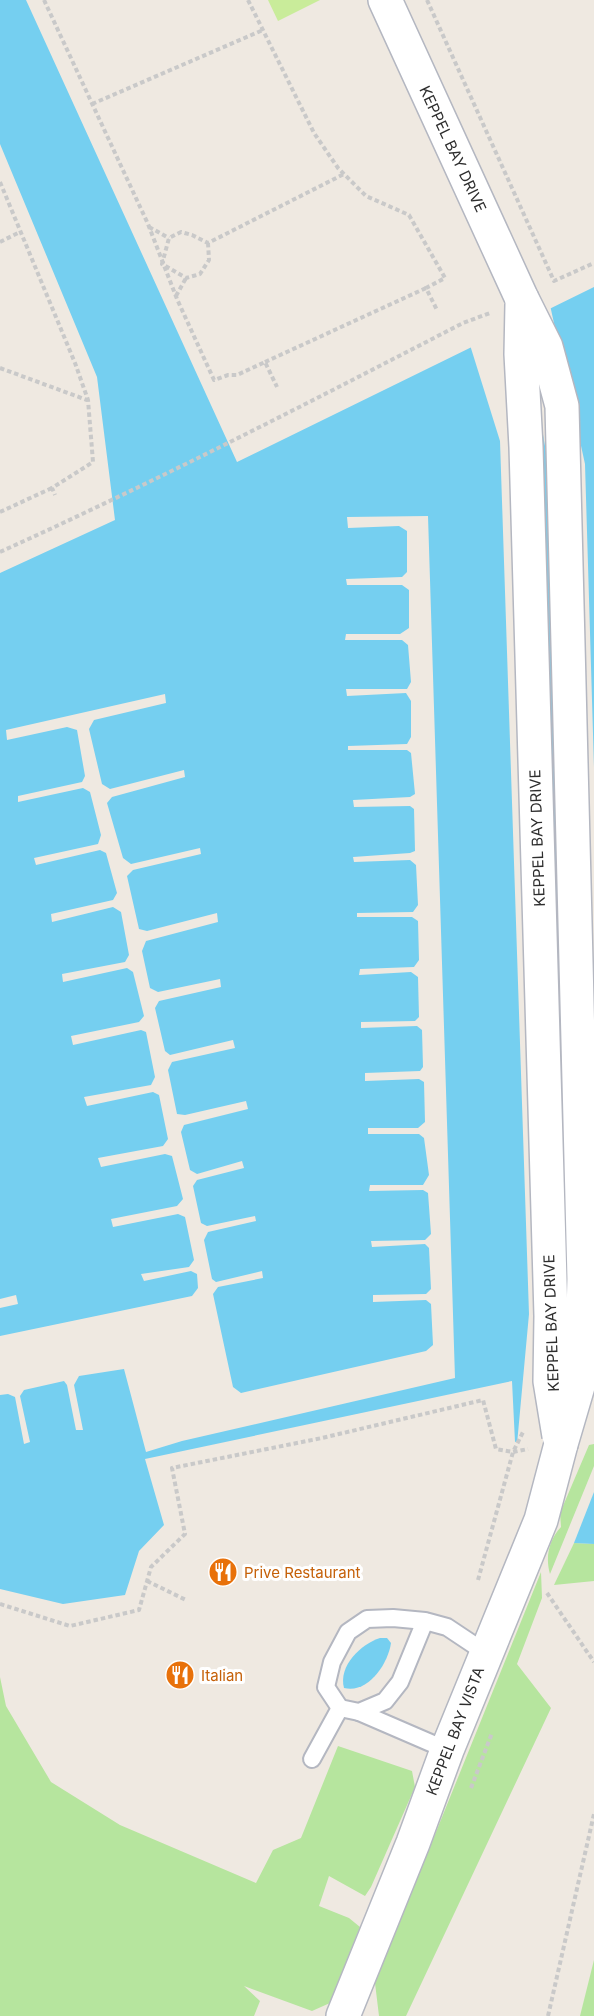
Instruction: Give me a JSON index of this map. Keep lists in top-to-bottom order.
{
  "streets": {
    "street": ["KEPPEL BAY DRIVE", "KEPPEL BAY VISTA"]
  },
  "crossings": [
    ["KEPPEL BAY DRIVE", "KEPPEL BAY VISTA"]
  ],
  "places": {
    "restaurant": ["Prive Restaurant", "Italian"]
  }
}
